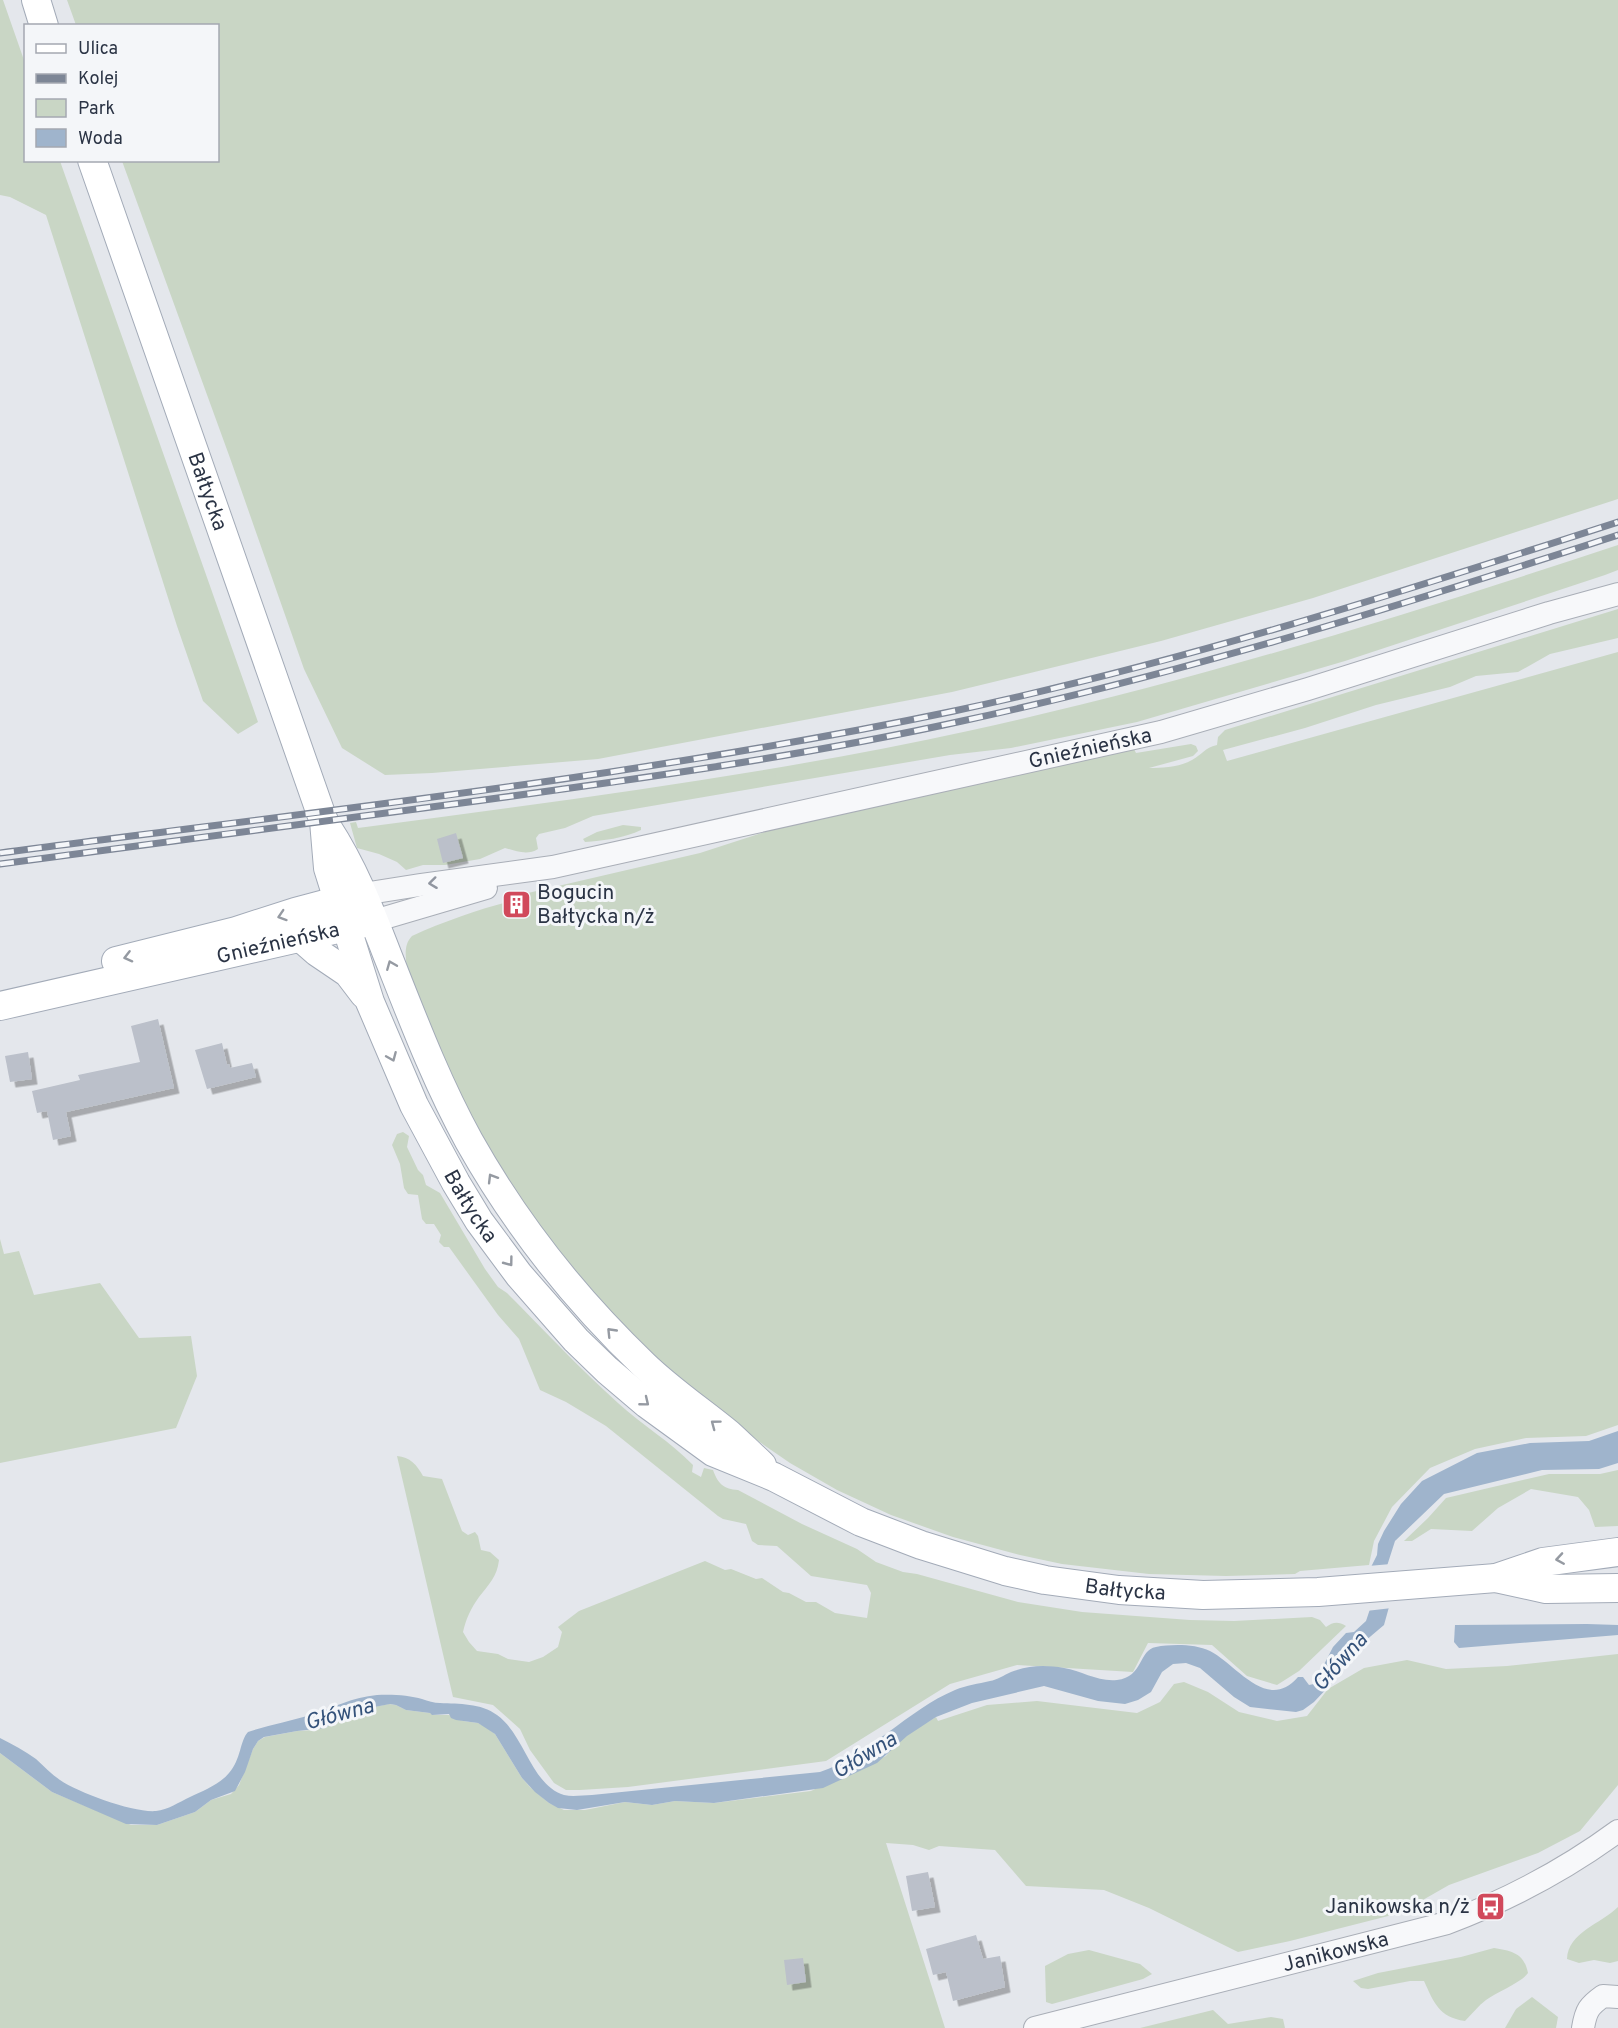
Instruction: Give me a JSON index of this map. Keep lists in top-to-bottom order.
{
  "streets": {
    "main road": ["Bałtycka", "Gnieźnieńska"],
    "street": ["Janikowska"]
  },
  "crossings": [
    ["Bałtycka", "Gnieźnieńska"]
  ],
  "water": ["Główna"],
  "places": {
    "building": ["Bogucin Bałtycka n/ż"],
    "bus stop": ["Janikowska n/ż"]
  },
  "legend": [
    "Ulica",
    "Kolej",
    "Park",
    "Woda"
  ]
}
